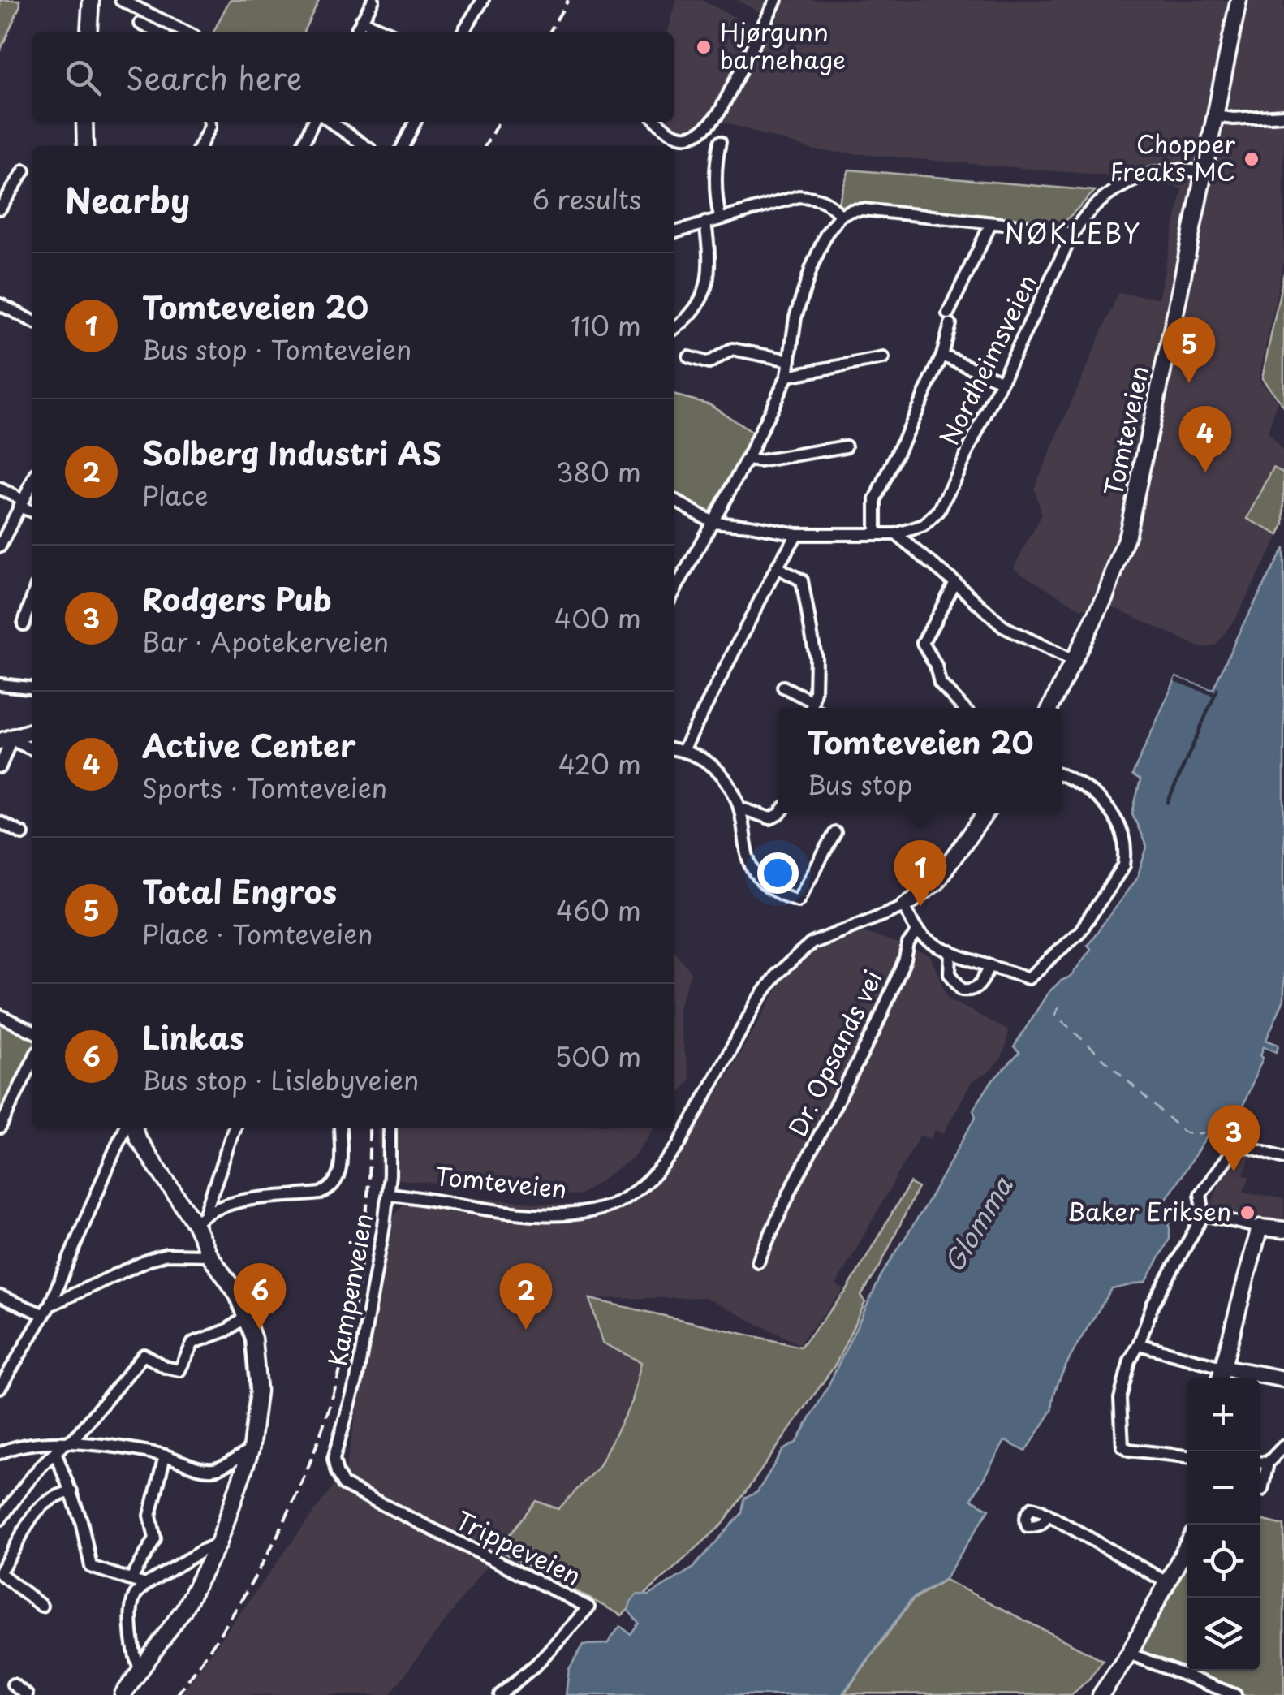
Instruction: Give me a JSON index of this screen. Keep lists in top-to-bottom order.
{
  "streets": {
    "street": [
      "Nordheimsveien",
      "Tomteveien",
      "Dr. Opsands vei",
      "Kampenveien",
      "Trippeveien"
    ]
  },
  "crossings": [
    ["Nordheimsveien", "Tomteveien"],
    ["Tomteveien", "Kampenveien"],
    ["Kampenveien", "Trippeveien"]
  ],
  "districts": ["NØKLEBY"],
  "water": ["Glomma"],
  "places": ["Hjørgunn barnehage", "Chopper Freaks MC", "Baker Eriksen"],
  "page": {
    "search": "Search here",
    "heading": ["Nearby", "6 results"],
    "list": [
      {
        "mark": "1",
        "name": "Tomteveien 20",
        "note": "Bus stop · Tomteveien",
        "value": "110 m"
      },
      {
        "mark": "2",
        "name": "Solberg Industri AS",
        "note": "Place",
        "value": "380 m"
      },
      {
        "mark": "3",
        "name": "Rodgers Pub",
        "note": "Bar · Apotekerveien",
        "value": "400 m"
      },
      {
        "mark": "4",
        "name": "Active Center",
        "note": "Sports · Tomteveien",
        "value": "420 m"
      },
      {
        "mark": "5",
        "name": "Total Engros",
        "note": "Place · Tomteveien",
        "value": "460 m"
      },
      {
        "mark": "6",
        "name": "Linkas",
        "note": "Bus stop · Lislebyveien",
        "value": "500 m"
      }
    ],
    "pins": [
      "5",
      "4",
      "1",
      "3",
      "2",
      "6"
    ],
    "popup": ["Tomteveien 20", "Bus stop"],
    "map_buttons": ["+", "−"]
  }
}
